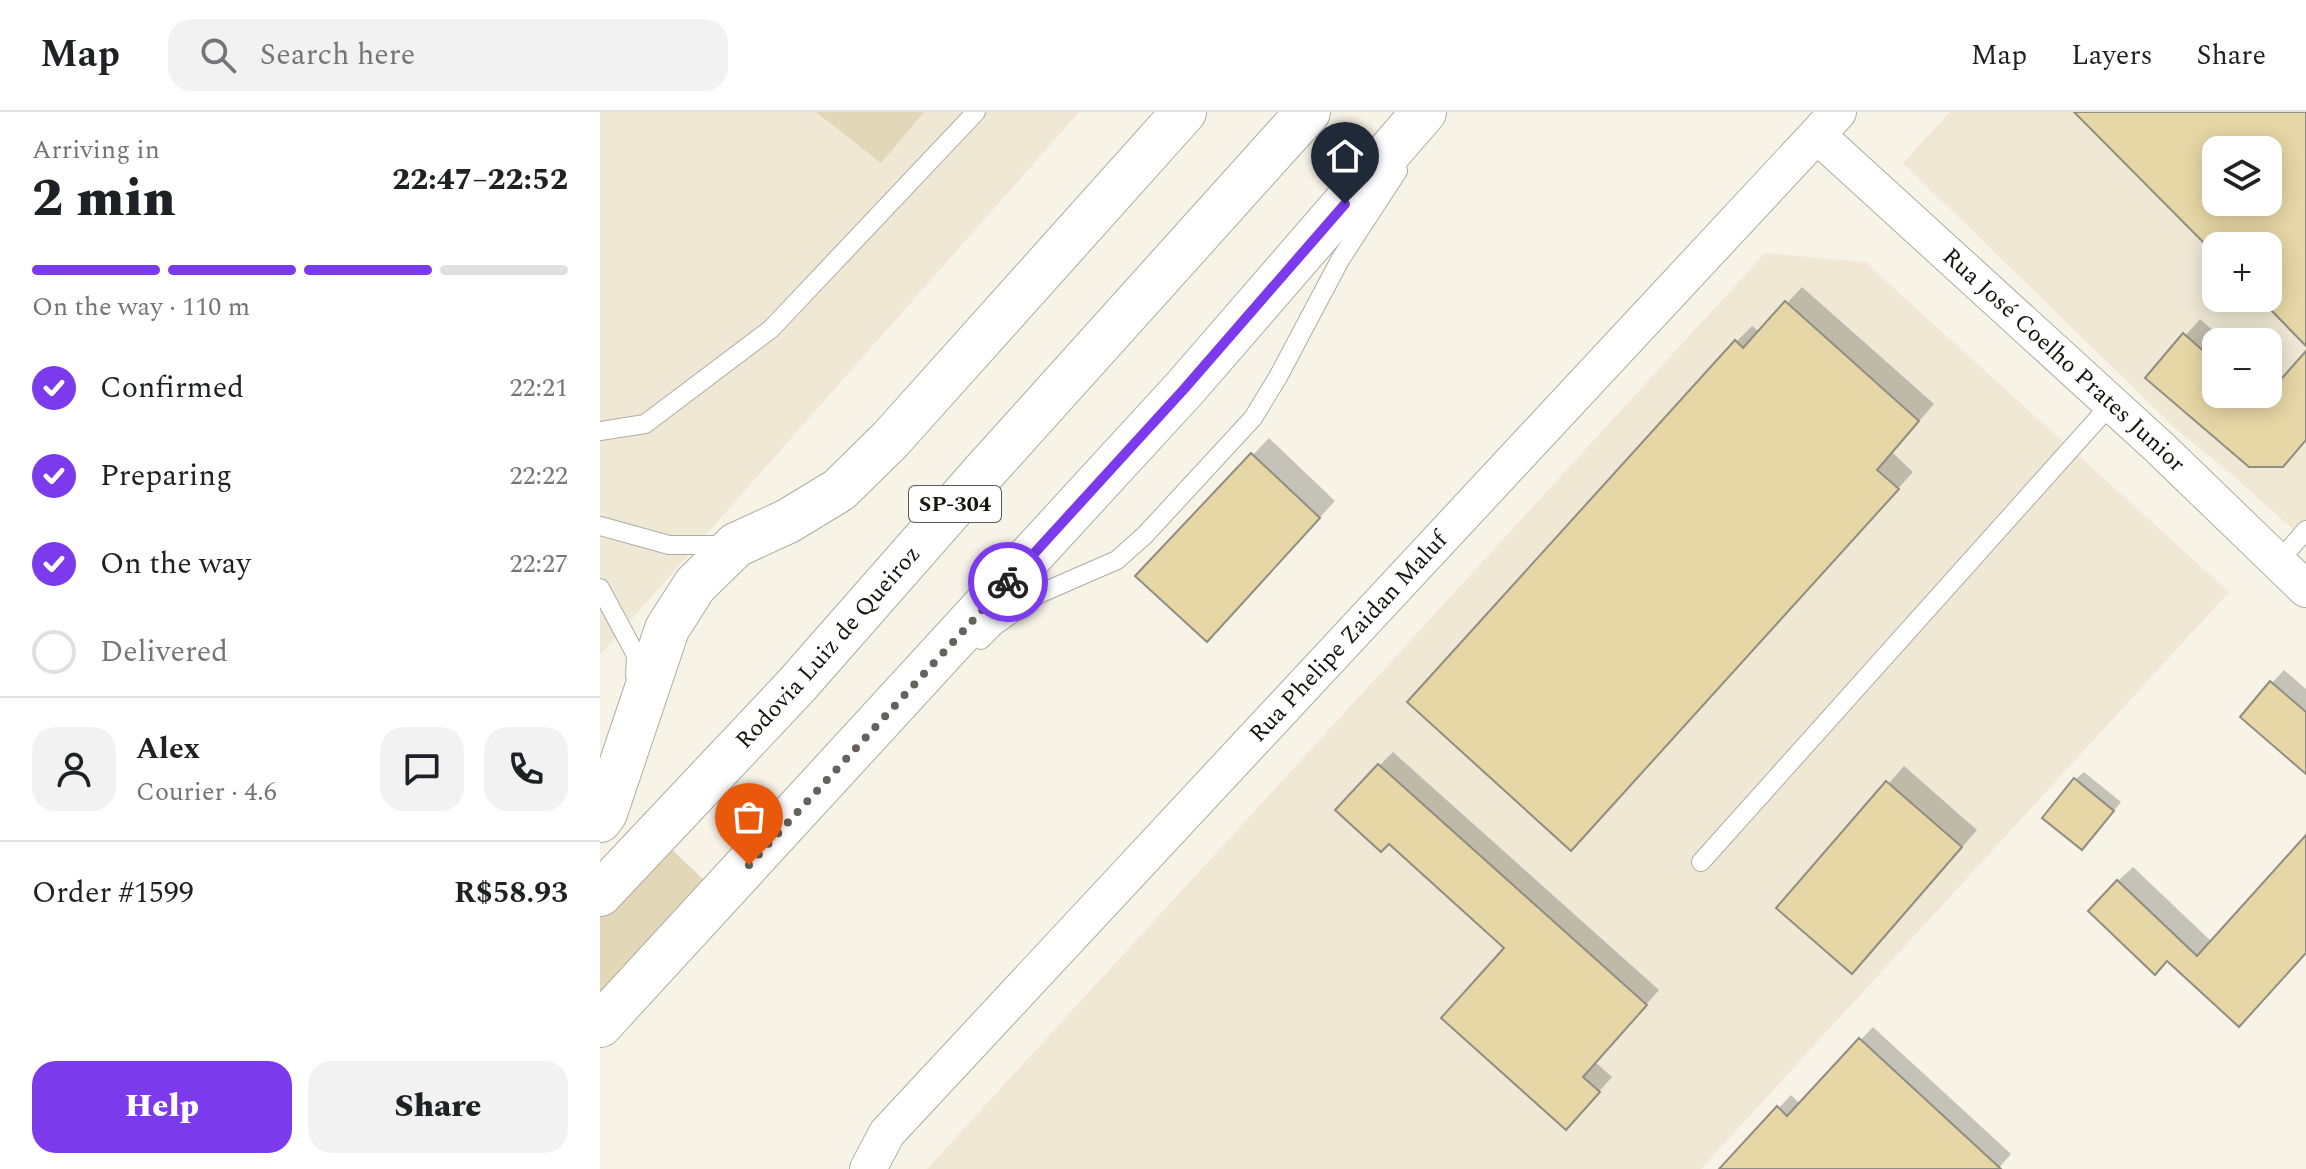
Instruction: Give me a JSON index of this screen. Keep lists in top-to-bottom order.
{
  "streets": {
    "highway": ["SP-304", "Rodovia Luiz de Queiroz"],
    "street": ["Rua José Coelho Prates Junior", "Rua Phelipe Zaidan Maluf"]
  },
  "crossings": [
    ["Rua José Coelho Prates Junior", "Rua Phelipe Zaidan Maluf"]
  ],
  "page": {
    "header": "Map",
    "search": "Search here",
    "nav": ["Map", "Layers", "Share"],
    "heading": ["2 min", "Arriving in", "22:47–22:52"],
    "panel": [
      "Alex",
      "Courier · 4.6",
      "Order #1599",
      "R$58.93"
    ],
    "map_buttons": ["+", "−"],
    "bar": "On the way · 110 m",
    "list": [
      ["Confirmed", "22:21"],
      ["Preparing", "22:22"],
      ["On the way", "22:27"],
      "Delivered"
    ],
    "buttons": ["Help", "Share"]
  }
}
